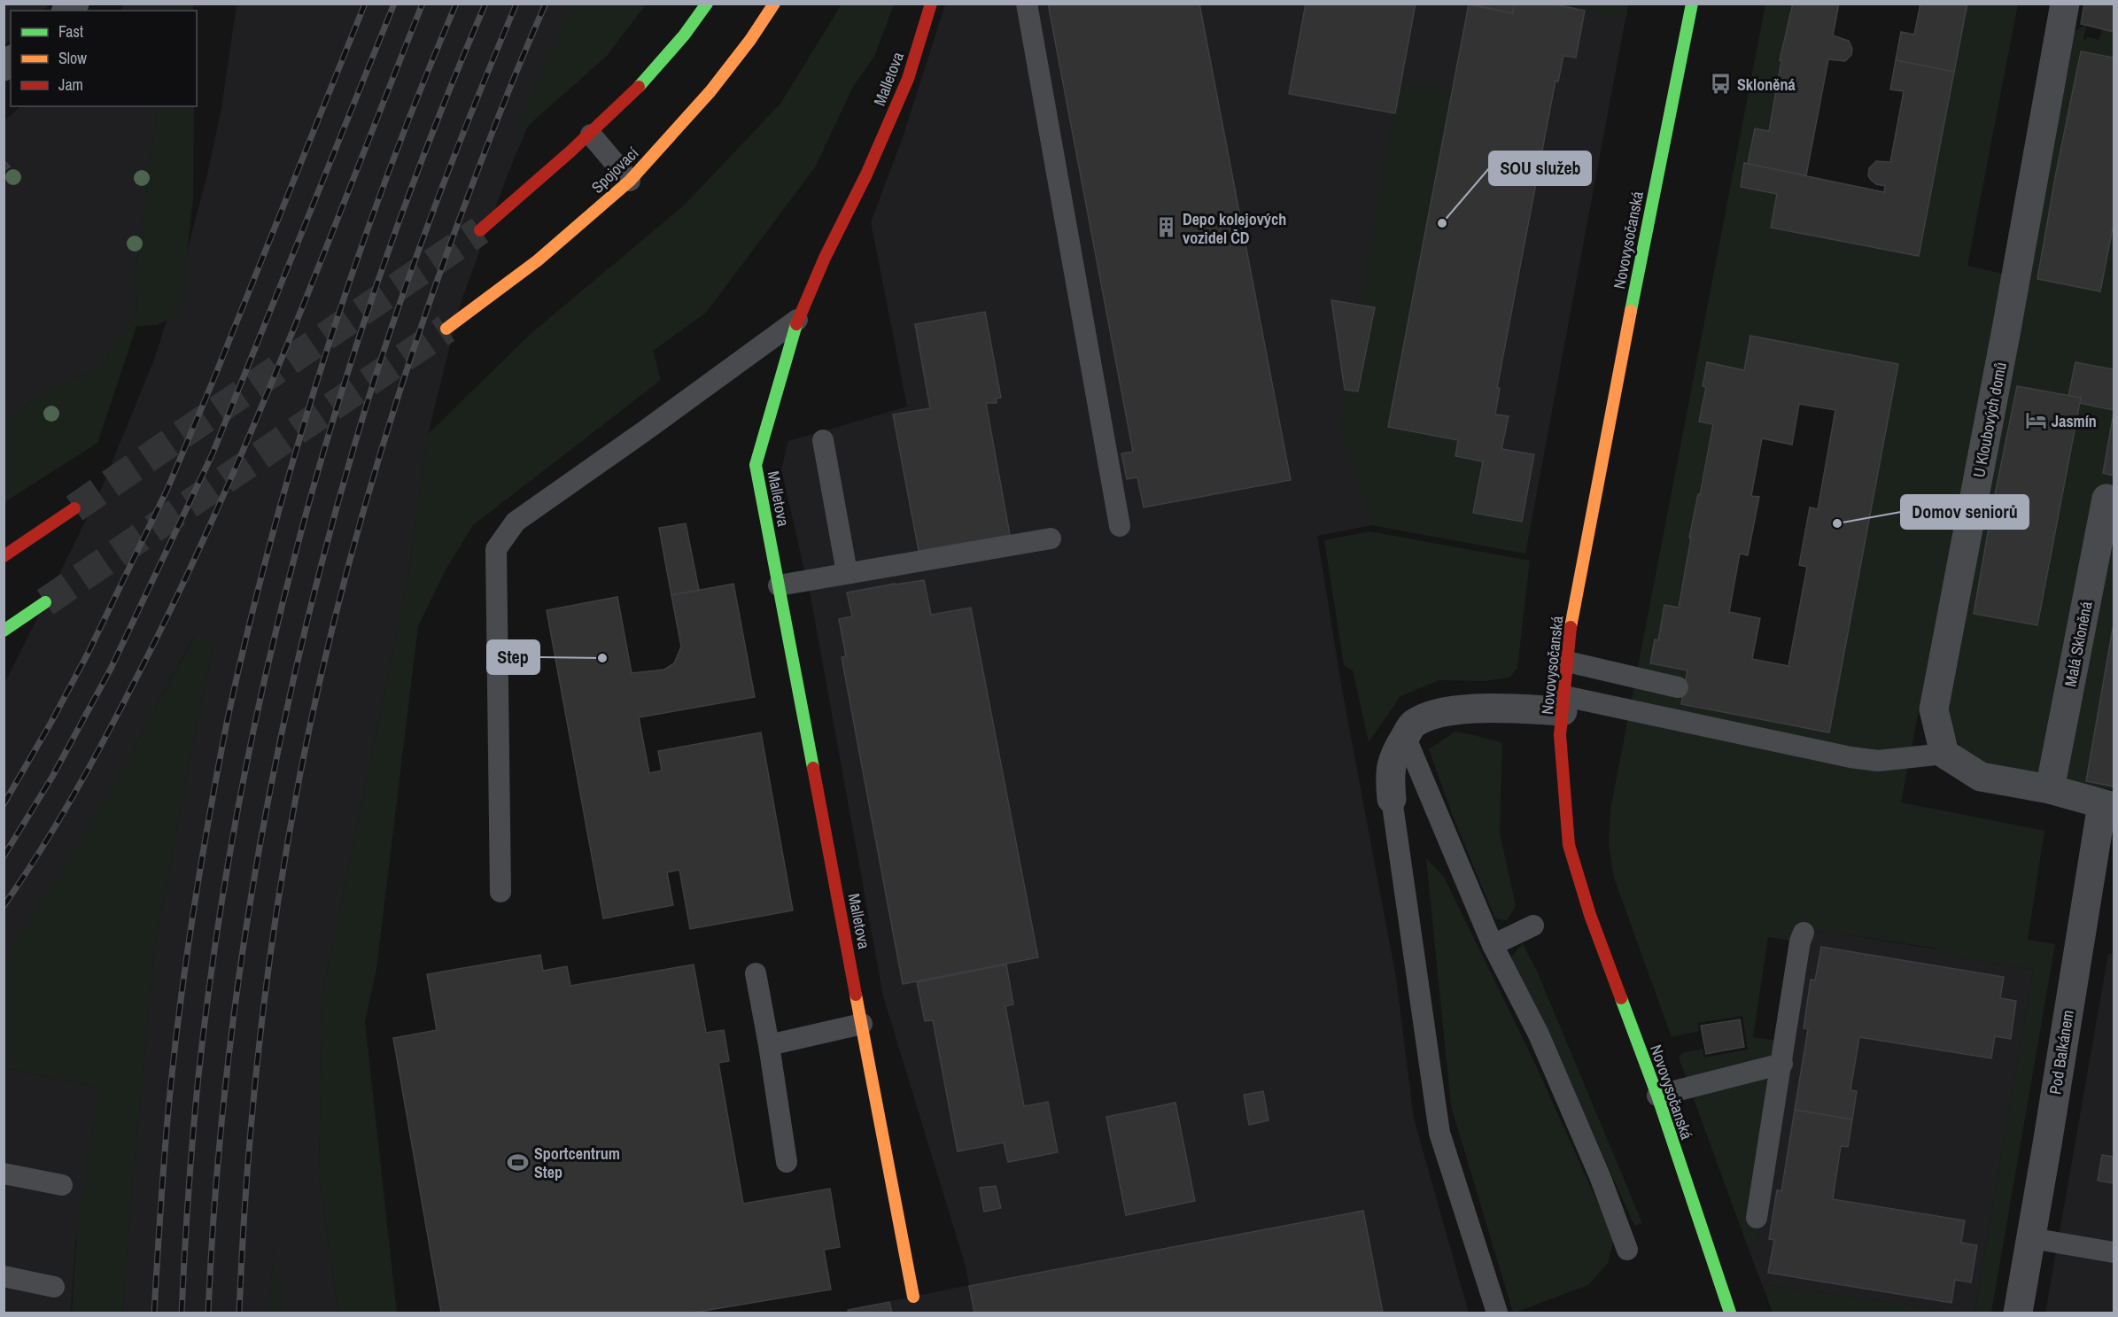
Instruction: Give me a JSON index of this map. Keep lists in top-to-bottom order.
{
  "streets": {
    "main road": ["Malletova", "Spojovací", "Novovysočanská"],
    "street": ["U Kloubových domů", "Malá Skloněná", "Pod Balkánem"]
  },
  "places": {
    "bus stop": ["Skloněná"],
    "other": ["SOU služeb", "Domov seniorů", "Step"],
    "building": ["Depo kolejových vozidel ČD"],
    "hotel": ["Jasmín"],
    "sports": ["Sportcentrum Step"]
  },
  "legend": ["Fast", "Slow", "Jam"]
}
